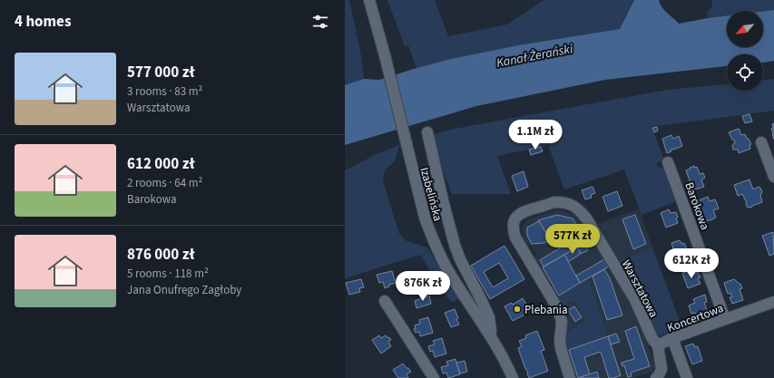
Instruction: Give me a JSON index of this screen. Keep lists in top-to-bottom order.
{
  "streets": {
    "street": [
      "Izabelińska",
      "Barokowa",
      "Warsztatowa",
      "Koncertowa"
    ]
  },
  "crossings": [
    ["Barokowa", "Koncertowa"],
    ["Warsztatowa", "Koncertowa"]
  ],
  "water": ["Kanał Żerański"],
  "places": ["Plebania"],
  "north": "bottom left",
  "page": {
    "heading": "4 homes",
    "list": [
      {
        "name": "577 000 zł",
        "note": "3 rooms · 83 m² · Warsztatowa"
      },
      {
        "name": "612 000 zł",
        "note": "2 rooms · 64 m² · Barokowa"
      },
      {
        "name": "876 000 zł",
        "note": "5 rooms · 118 m² · Jana Onufrego Zagłoby"
      }
    ],
    "price": [
      "1.1M zł",
      "577K zł",
      "612K zł",
      "876K zł"
    ]
  }
}
